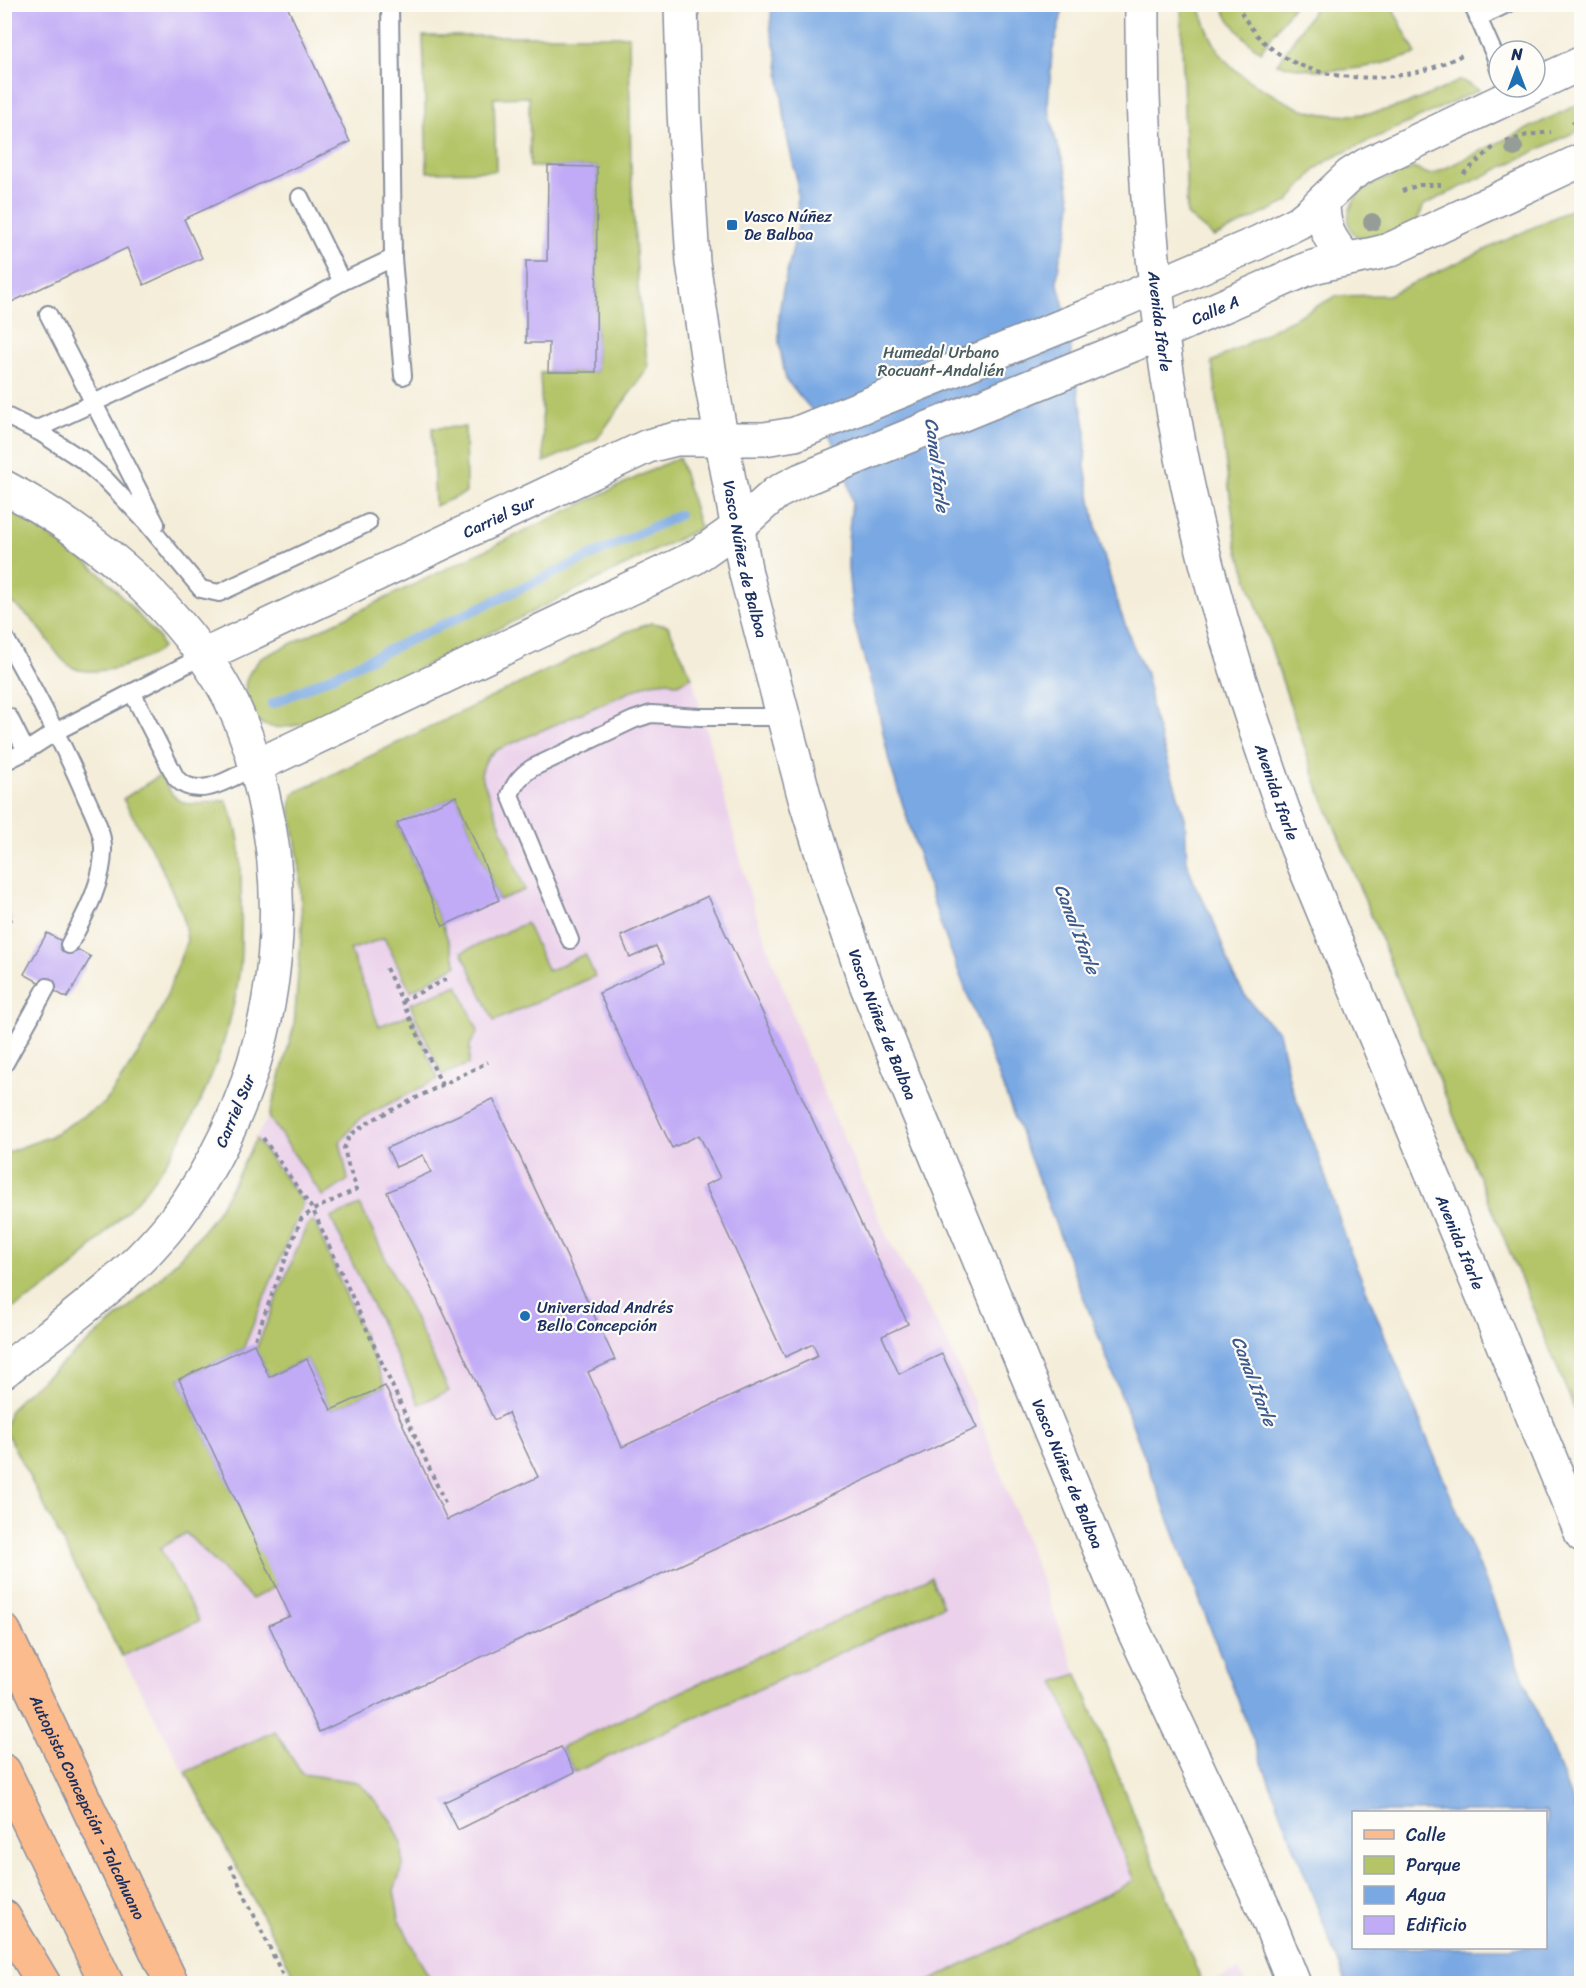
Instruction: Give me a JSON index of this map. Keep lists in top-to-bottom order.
{
  "streets": {
    "main road": ["Autopista Concepción - Talcahuano"],
    "street": [
      "Calle A",
      "Avenida Ifarle",
      "Carriel Sur",
      "Vasco Núñez de Balboa"
    ]
  },
  "crossings": [
    ["Calle A", "Avenida Ifarle"],
    ["Calle A", "Vasco Núñez de Balboa"],
    ["Avenida Ifarle", "Carriel Sur"],
    ["Carriel Sur", "Vasco Núñez de Balboa"]
  ],
  "water": ["Canal Ifarle"],
  "parks": ["Humedal Urbano Rocuant-Andalién"],
  "places": {
    "transit": ["Vasco Núñez De Balboa"],
    "other": ["Universidad Andrés Bello Concepción"]
  },
  "legend": [
    "Calle",
    "Parque",
    "Agua",
    "Edificio"
  ],
  "north": "top"
}
